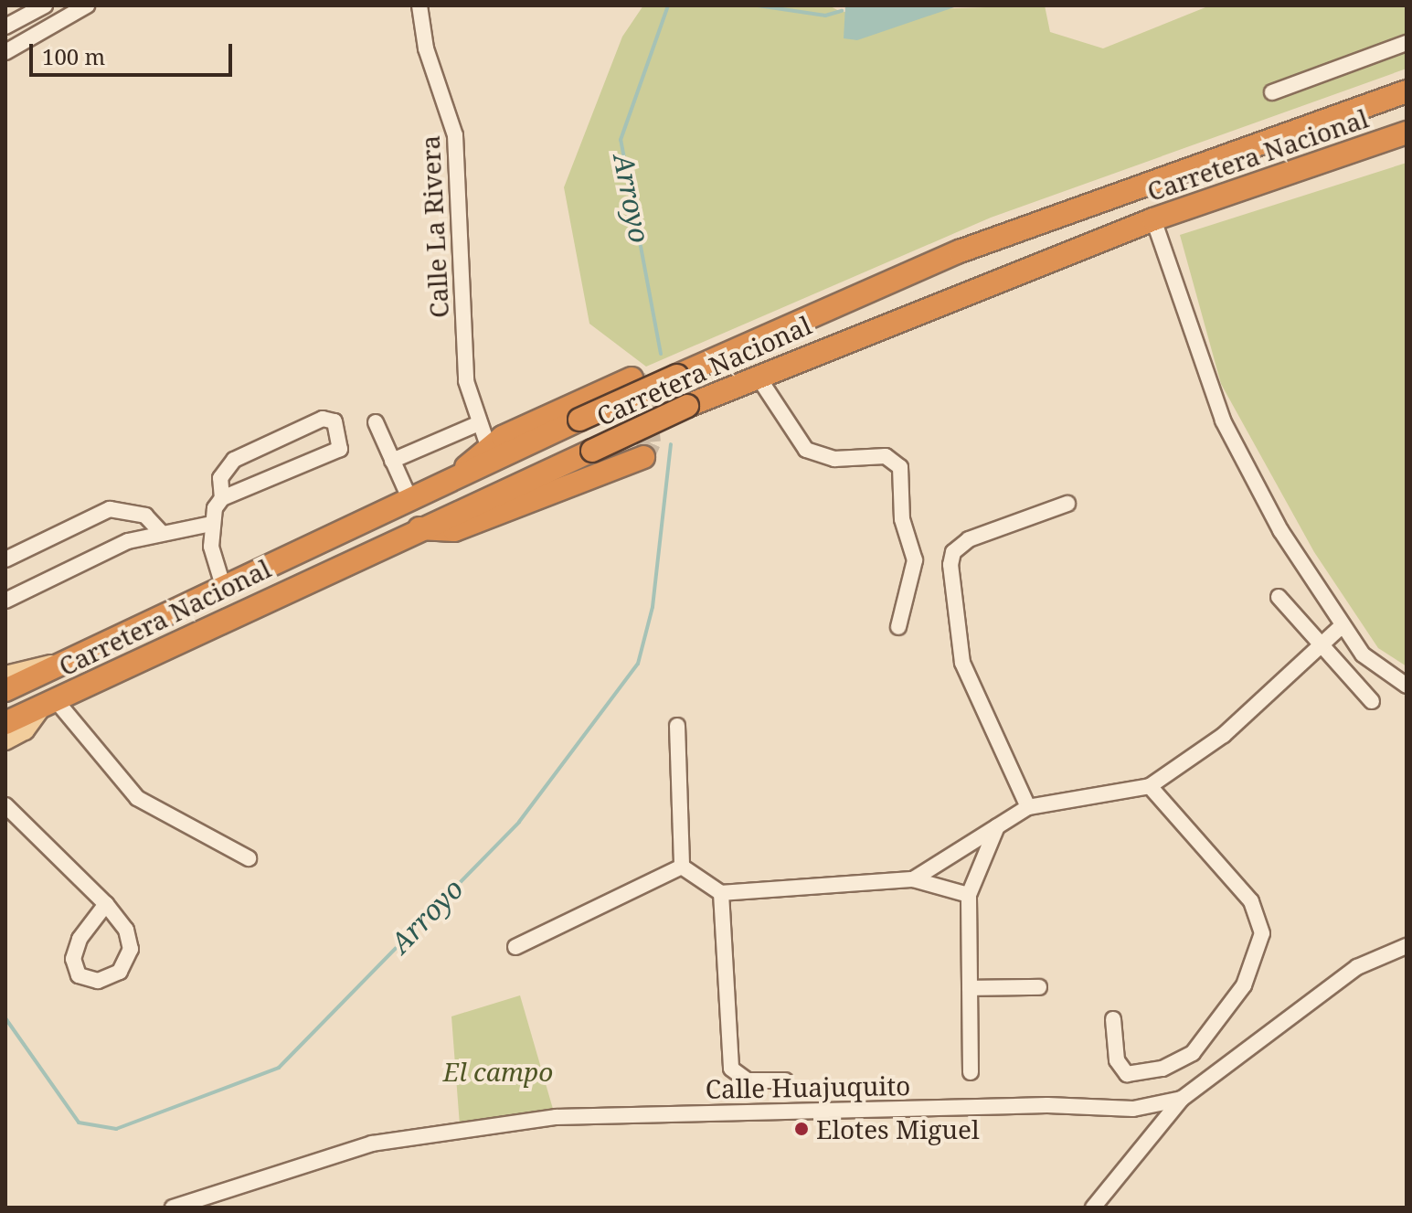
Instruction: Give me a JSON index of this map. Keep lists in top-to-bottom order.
{
  "streets": {
    "highway": ["Carretera Nacional"],
    "street": ["Calle La Rivera", "Calle Huajuquito"]
  },
  "water": ["Arroyo"],
  "parks": ["El campo"],
  "places": ["Elotes Miguel"],
  "scale_bar": "100 m"
}
